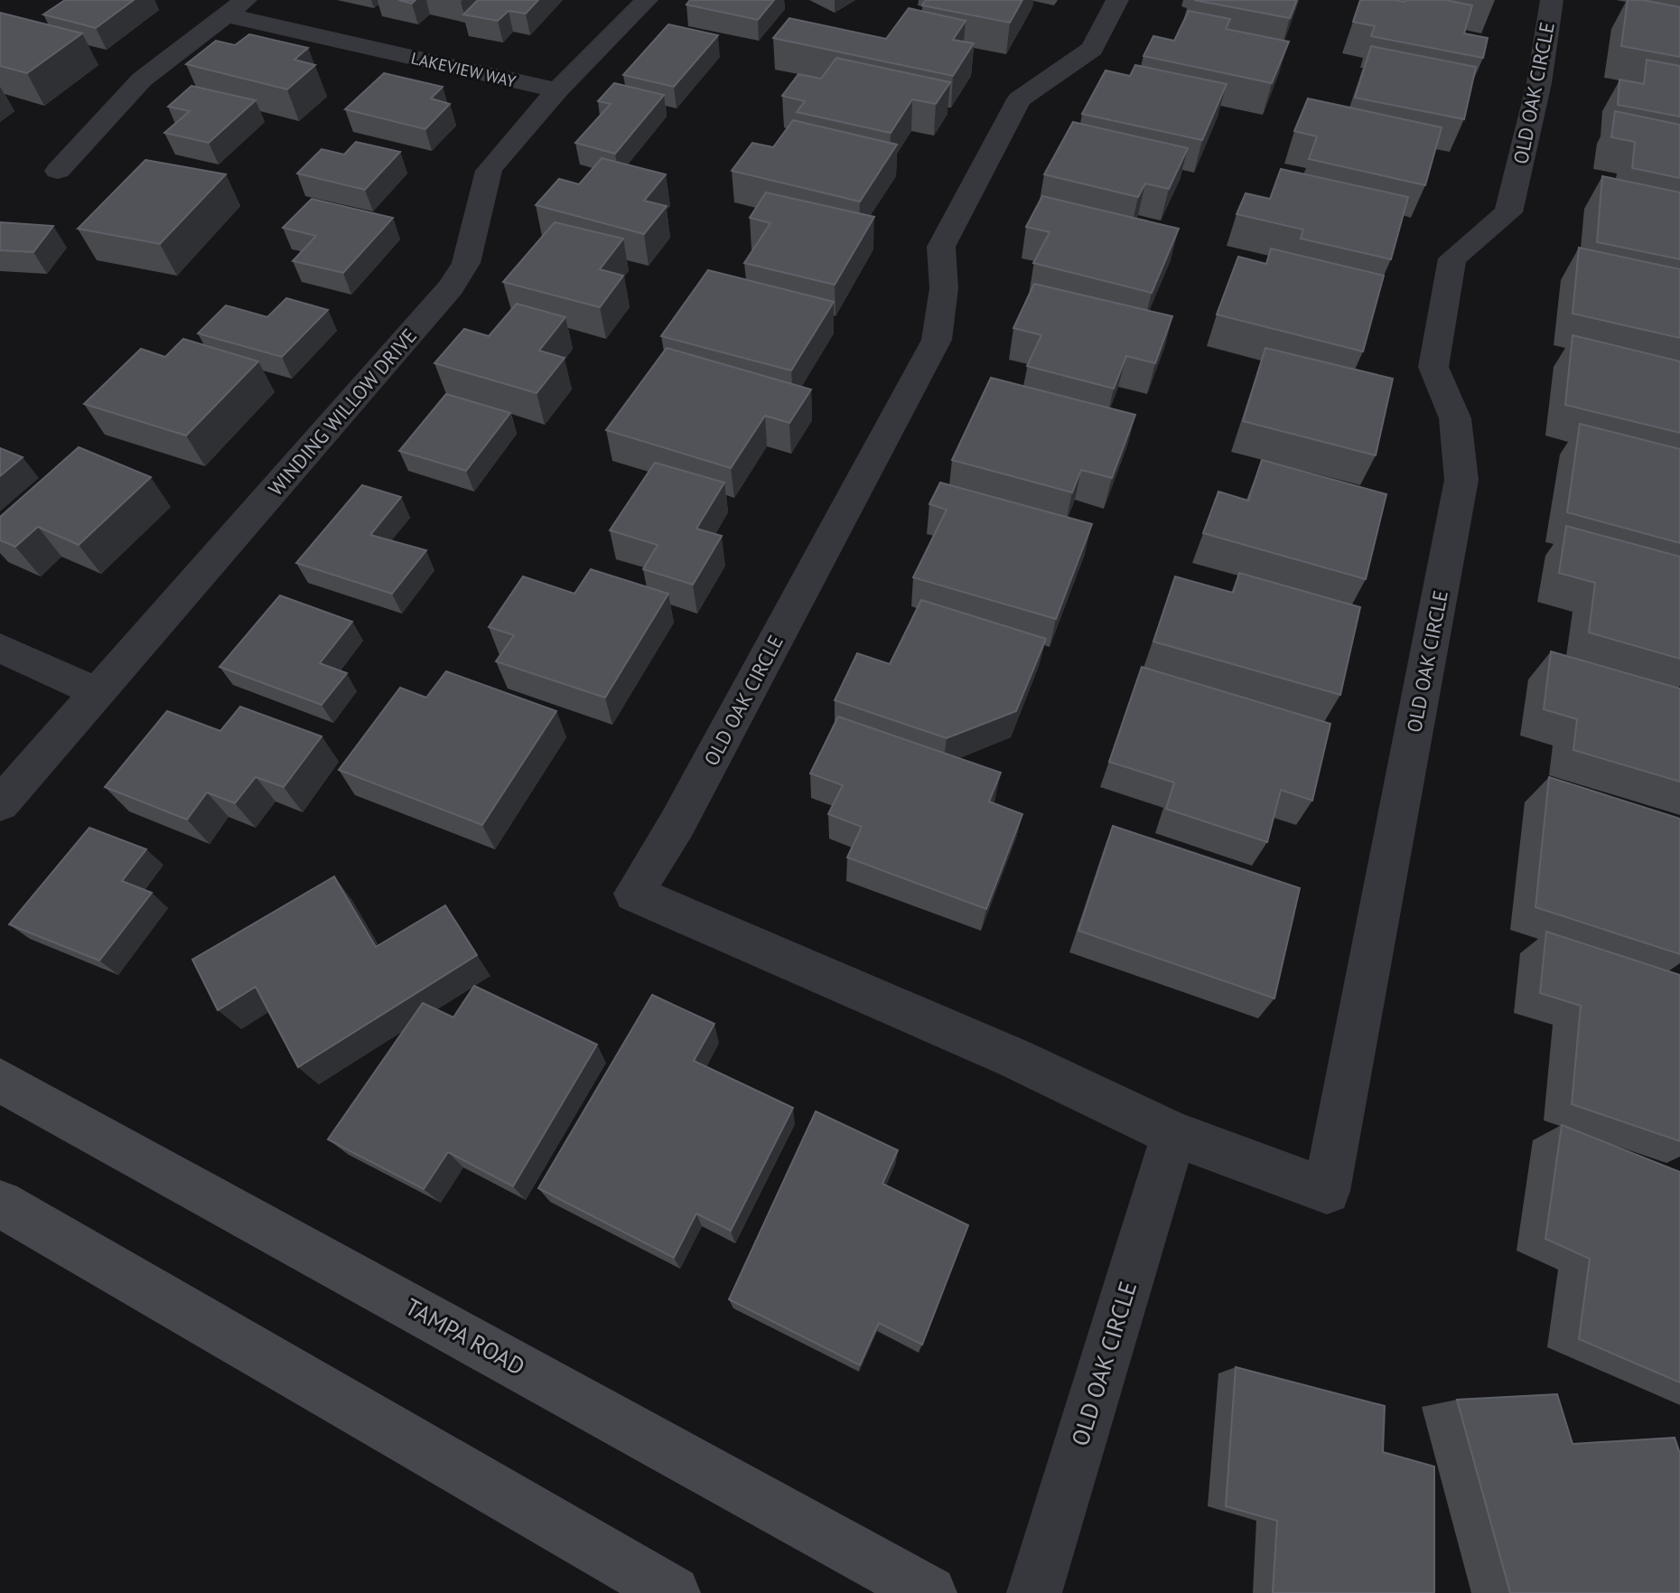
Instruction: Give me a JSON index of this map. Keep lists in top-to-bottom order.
{
  "streets": {
    "main road": ["TAMPA ROAD"],
    "street": ["LAKEVIEW WAY", "OLD OAK CIRCLE", "WINDING WILLOW DRIVE"]
  },
  "crossings": [
    ["LAKEVIEW WAY", "WINDING WILLOW DRIVE"]
  ]
}
